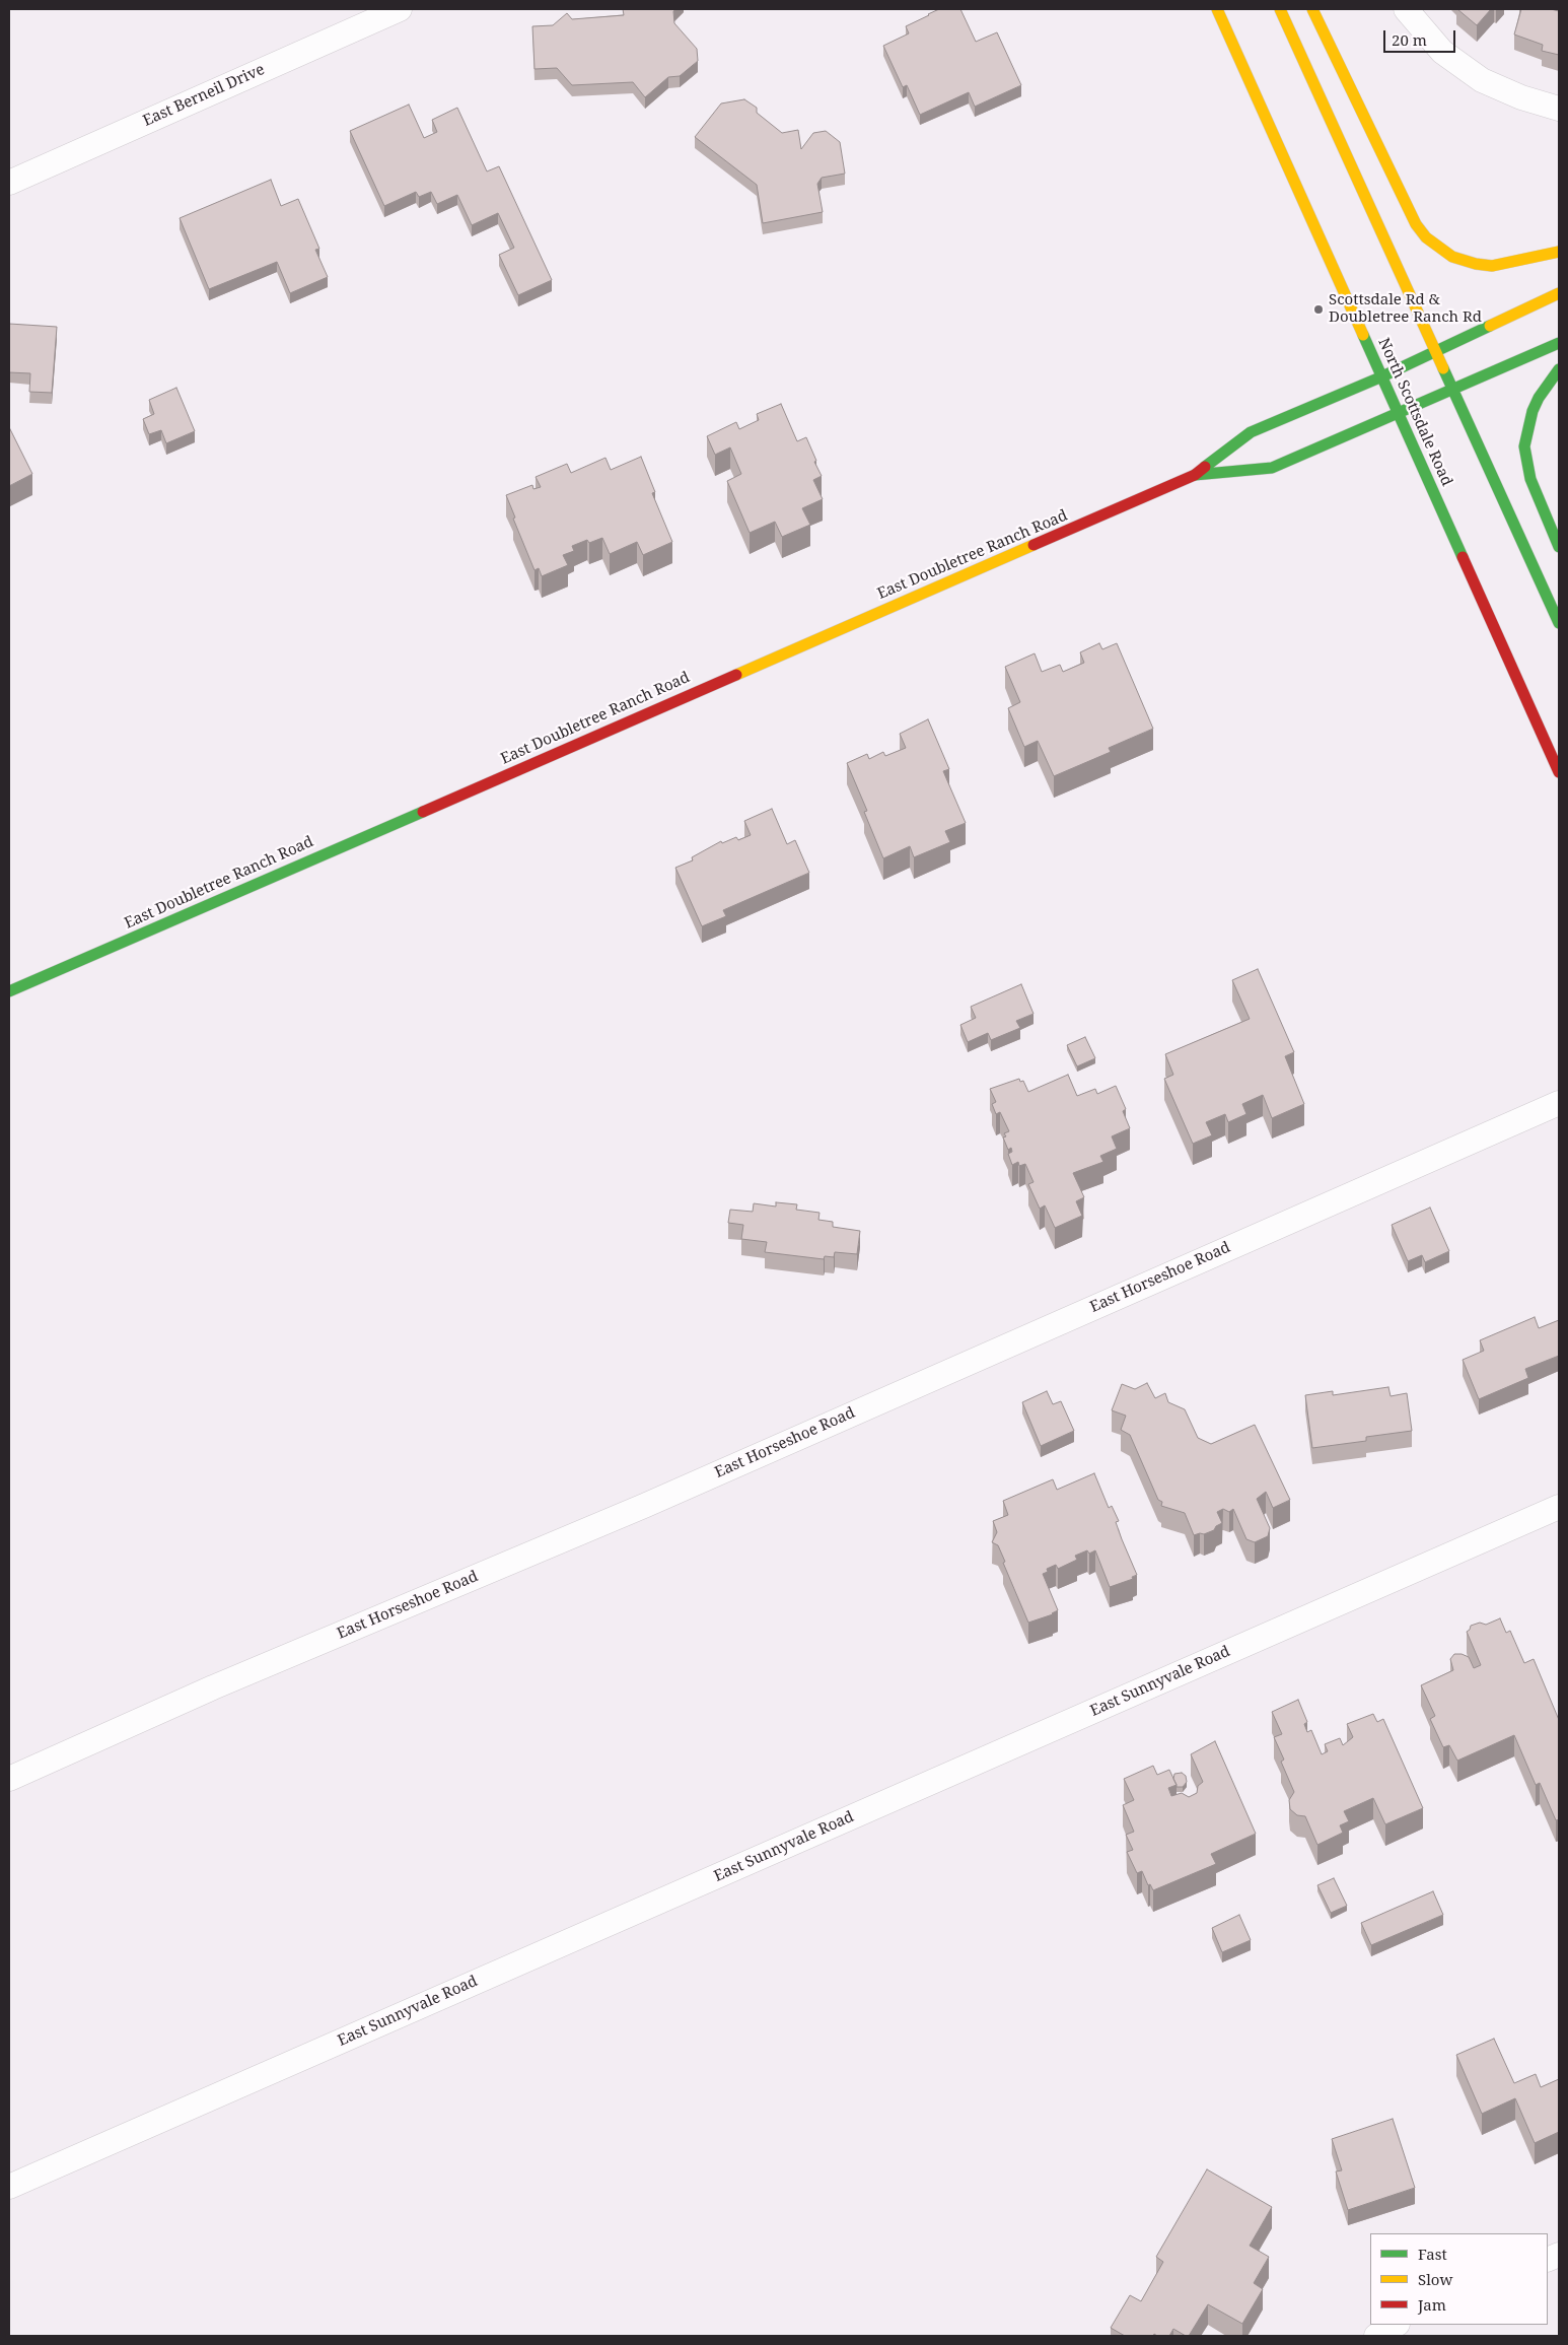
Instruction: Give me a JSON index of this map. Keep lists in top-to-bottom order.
{
  "streets": {
    "main road": ["North Scottsdale Road", "East Doubletree Ranch Road"],
    "street": ["East Berneil Drive", "East Horseshoe Road", "East Sunnyvale Road"]
  },
  "crossings": [
    ["North Scottsdale Road", "East Doubletree Ranch Road"]
  ],
  "places": ["Scottsdale Rd & Doubletree Ranch Rd"],
  "legend": ["Fast", "Slow", "Jam"],
  "scale_bar": "20 m"
}
